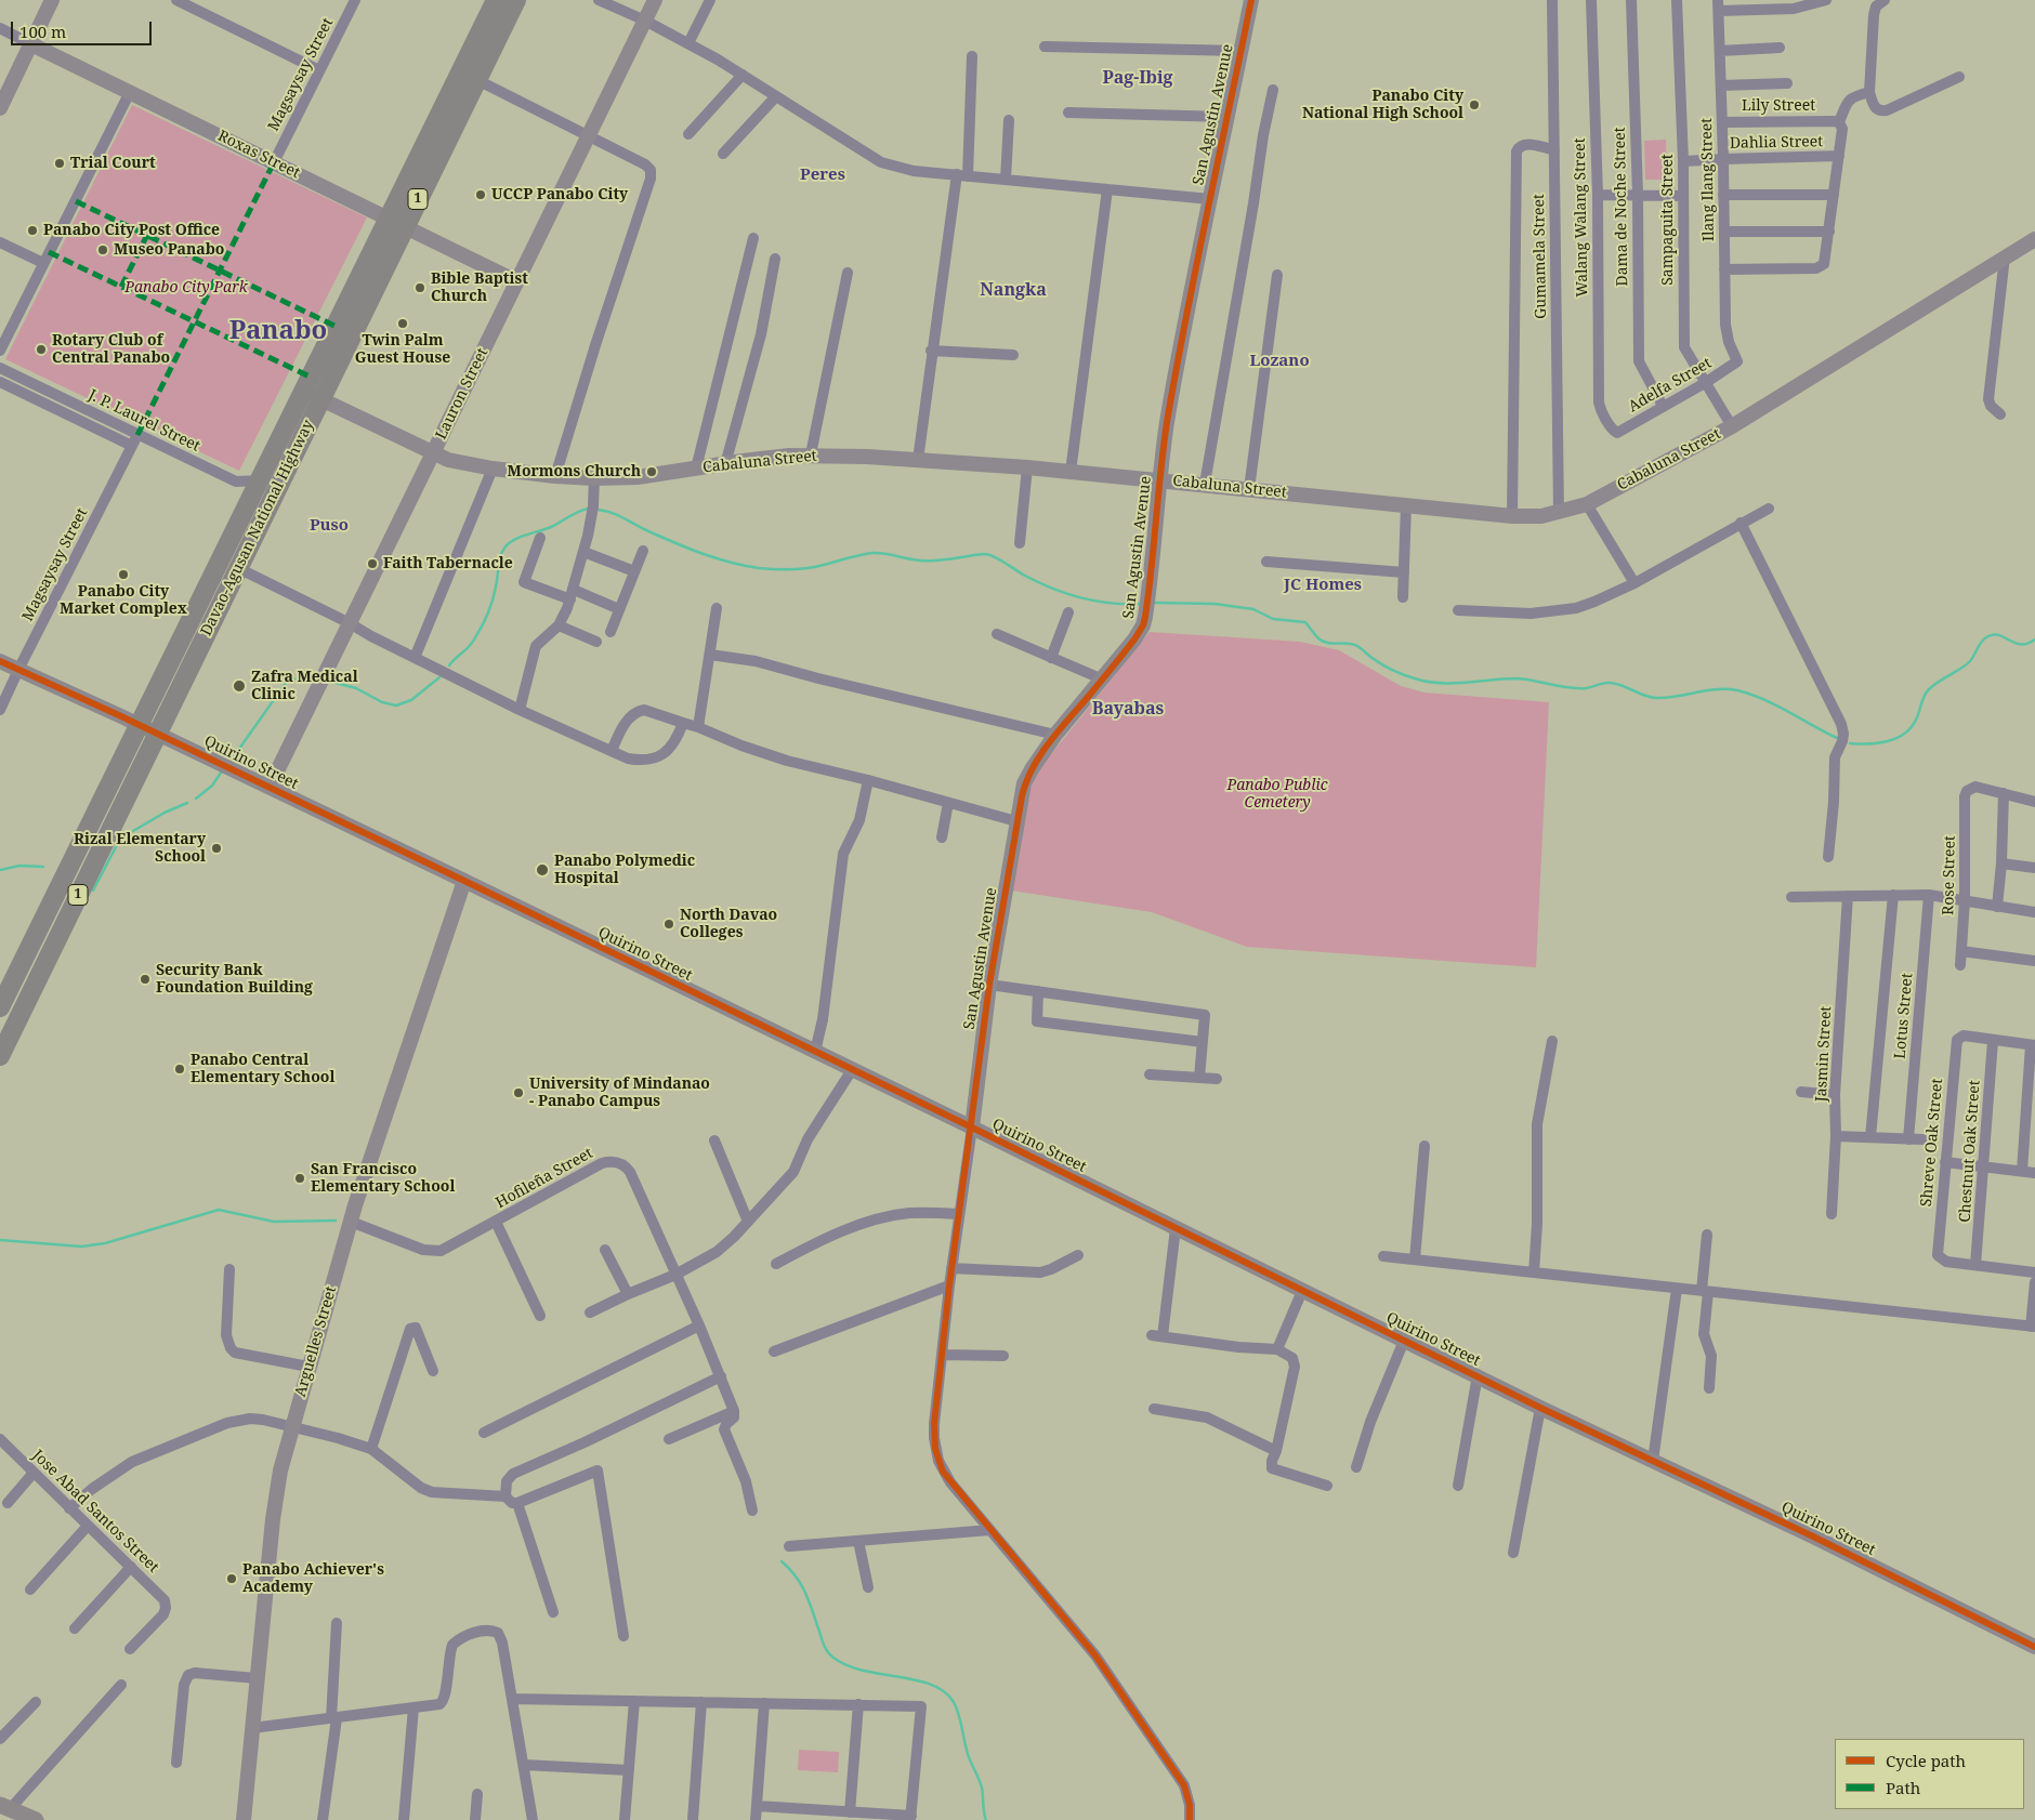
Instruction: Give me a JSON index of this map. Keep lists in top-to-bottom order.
{
  "streets": {
    "highway": ["1", "Davao-Agusan National Highway"],
    "street": [
      "Magsaysay Street",
      "Lily Street",
      "San Agustin Avenue",
      "Dahlia Street",
      "Roxas Street",
      "Ilang Ilang Street",
      "Dama de Noche Street",
      "Walang Walang Street",
      "Sampaguita Street",
      "Gumamela Street",
      "Adelfa Street",
      "Lauron Street",
      "J. P. Laurel Street",
      "Cabaluna Street",
      "Quirino Street",
      "Rose Street",
      "Lotus Street",
      "Jasmin Street",
      "Shreve Oak Street",
      "Chestnut Oak Street",
      "Hofileña Street",
      "Arguelles Street",
      "Jose Abad Santos Street"
    ]
  },
  "crossings": [
    ["Magsaysay Street", "Roxas Street"],
    ["Magsaysay Street", "J. P. Laurel Street"],
    ["Magsaysay Street", "Quirino Street"],
    ["Lily Street", "Ilang Ilang Street"],
    ["San Agustin Avenue", "Cabaluna Street"],
    ["San Agustin Avenue", "Quirino Street"],
    ["Dahlia Street", "Ilang Ilang Street"],
    ["Dahlia Street", "Sampaguita Street"],
    ["Roxas Street", "Lauron Street"],
    ["Roxas Street", "Davao-Agusan National Highway"],
    ["Ilang Ilang Street", "Adelfa Street"],
    ["Dama de Noche Street", "Adelfa Street"],
    ["Walang Walang Street", "Adelfa Street"],
    ["Sampaguita Street", "Adelfa Street"],
    ["Sampaguita Street", "Cabaluna Street"],
    ["Gumamela Street", "Cabaluna Street"],
    ["Lauron Street", "Cabaluna Street"],
    ["Lauron Street", "Quirino Street"],
    ["J. P. Laurel Street", "Davao-Agusan National Highway"],
    ["Cabaluna Street", "Davao-Agusan National Highway"],
    ["Davao-Agusan National Highway", "Quirino Street"],
    ["Quirino Street", "Arguelles Street"],
    ["Shreve Oak Street", "Chestnut Oak Street"],
    ["Hofileña Street", "Arguelles Street"]
  ],
  "districts": [
    "Pag-Ibig",
    "Peres",
    "Nangka",
    "Panabo",
    "Lozano",
    "Puso",
    "JC Homes",
    "Bayabas"
  ],
  "parks": ["Panabo City Park", "Panabo Public Cemetery"],
  "places": [
    "Panabo City National High School",
    "Trial Court",
    "UCCP Panabo City",
    "Panabo City Post Office",
    "Museo Panabo",
    "Bible Baptist Church",
    "Twin Palm Guest House",
    "Rotary Club of Central Panabo",
    "Mormons Church",
    "Faith Tabernacle",
    "Panabo City Market Complex",
    "Zafra Medical Clinic",
    "Rizal Elementary School",
    "Panabo Polymedic Hospital",
    "North Davao Colleges",
    "Security Bank Foundation Building",
    "Panabo Central Elementary School",
    "University of Mindanao - Panabo Campus",
    "San Francisco Elementary School",
    "Panabo Achiever's Academy"
  ],
  "legend": ["Cycle path", "Path"],
  "scale_bar": "100 m"
}
